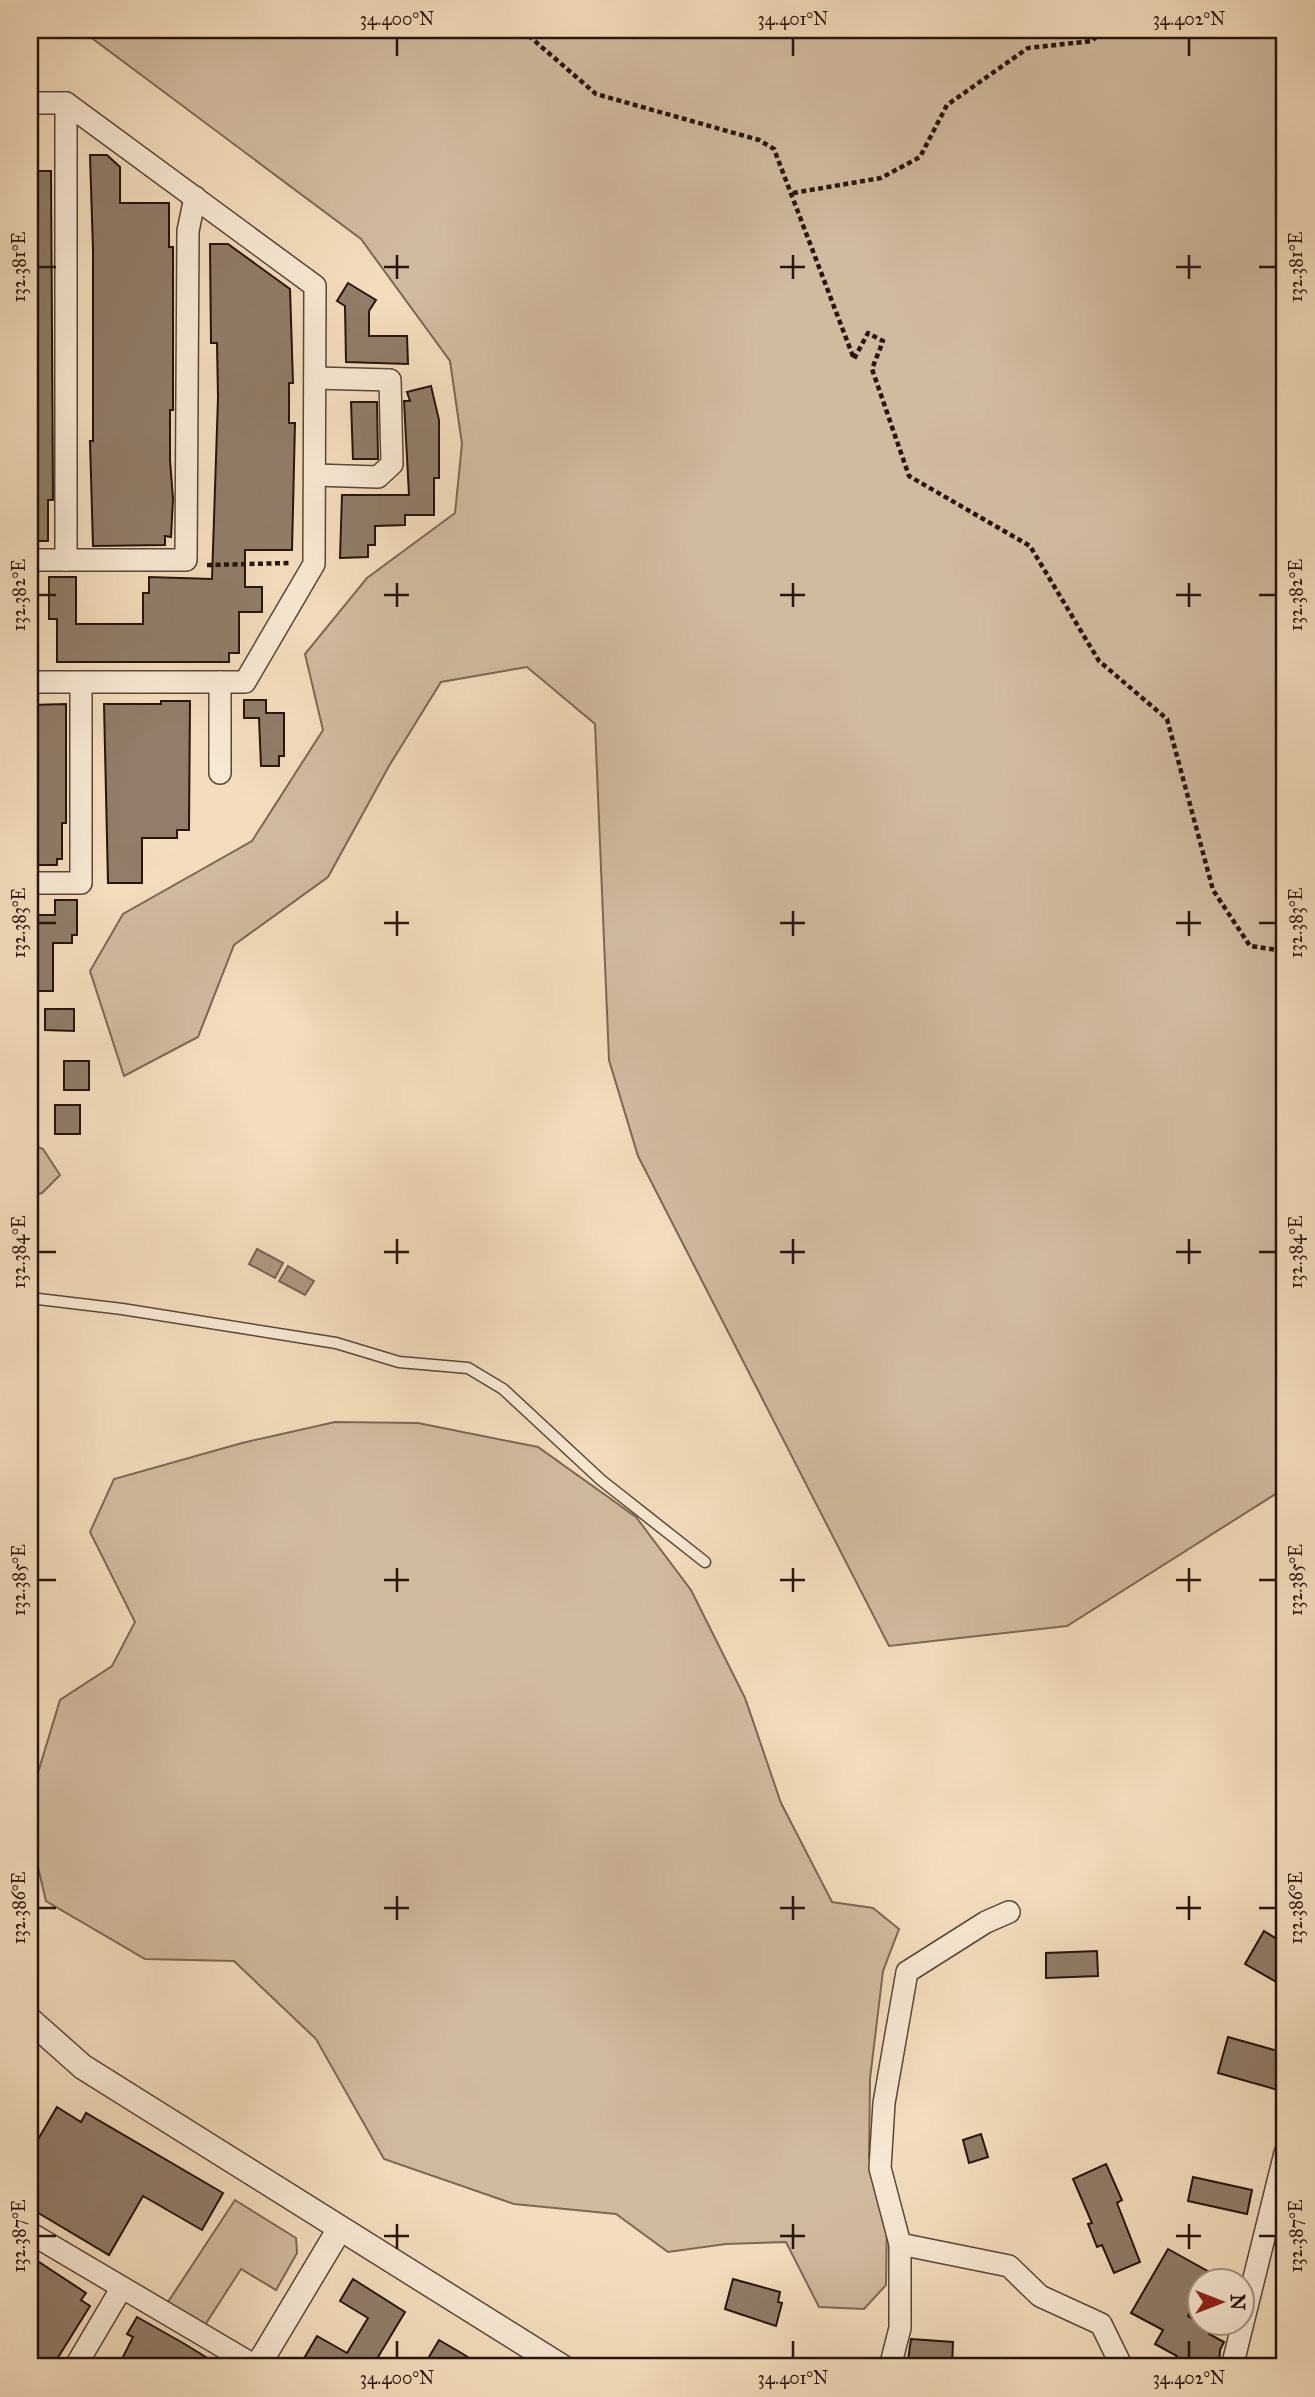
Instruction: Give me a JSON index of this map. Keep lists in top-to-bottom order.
{
  "north": "right",
  "coordinates": [
    "34.400°N",
    "34.401°N",
    "34.402°N",
    "132.381°E",
    "132.382°E",
    "132.383°E",
    "132.384°E",
    "132.385°E",
    "132.386°E",
    "132.387°E"
  ]
}
